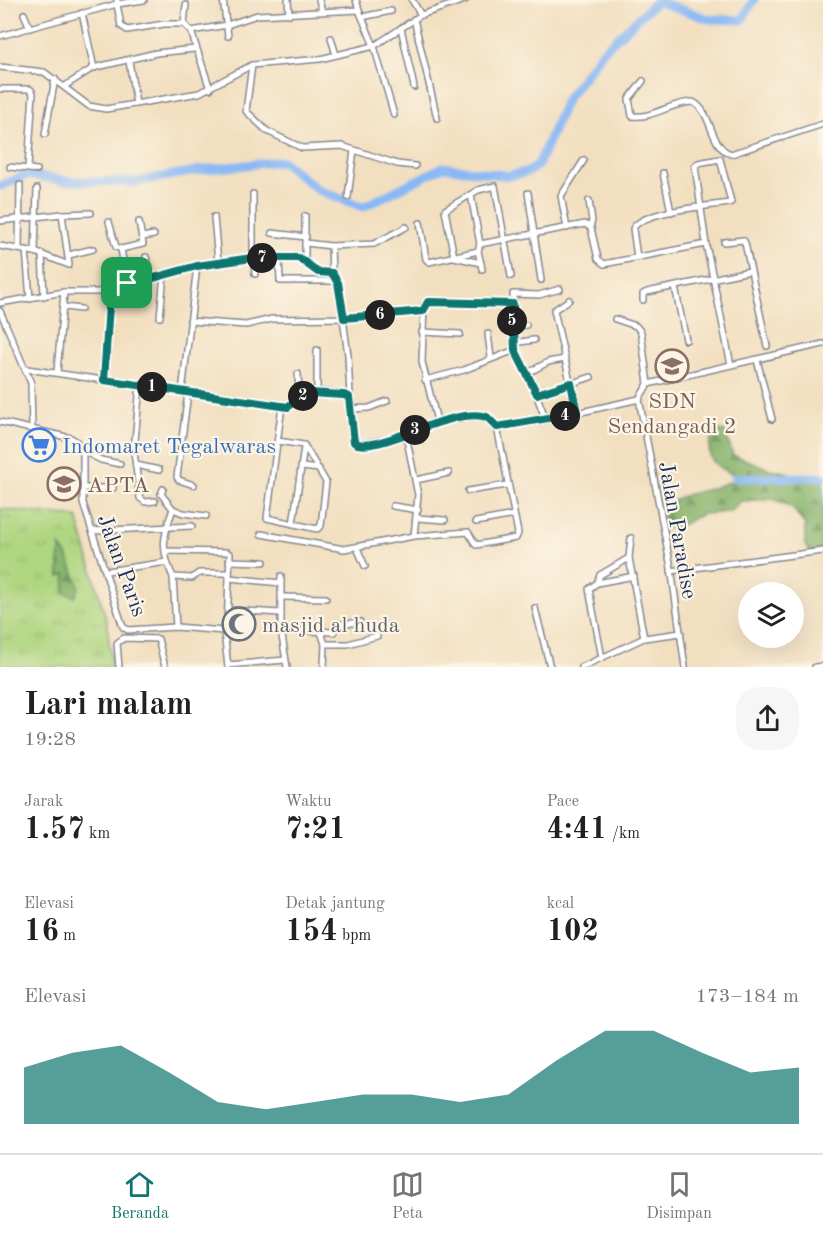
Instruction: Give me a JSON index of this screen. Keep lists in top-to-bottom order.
{
  "streets": {
    "street": ["Jalan Paradise", "Jalan Paris"]
  },
  "places": {
    "school or university": ["SDN Sendangadi 2", "APTA"],
    "supermarket": ["Indomaret Tegalwaras"],
    "mosque": ["masjid al huda"]
  },
  "page": {
    "pins": [
      "7",
      "6",
      "5",
      "1",
      "2",
      "4",
      "3"
    ],
    "heading": ["Lari malam", "19:28"],
    "stats": [
      ["Jarak", "1.57 km"],
      ["Waktu", "7:21"],
      ["Pace", "4:41 /km"],
      ["Elevasi", "16 m"],
      ["Detak jantung", "154 bpm"],
      ["kcal", "102"]
    ],
    "chart": ["Elevasi", "173–184 m"],
    "tabs": ["Beranda", "Peta", "Disimpan"]
  }
}
